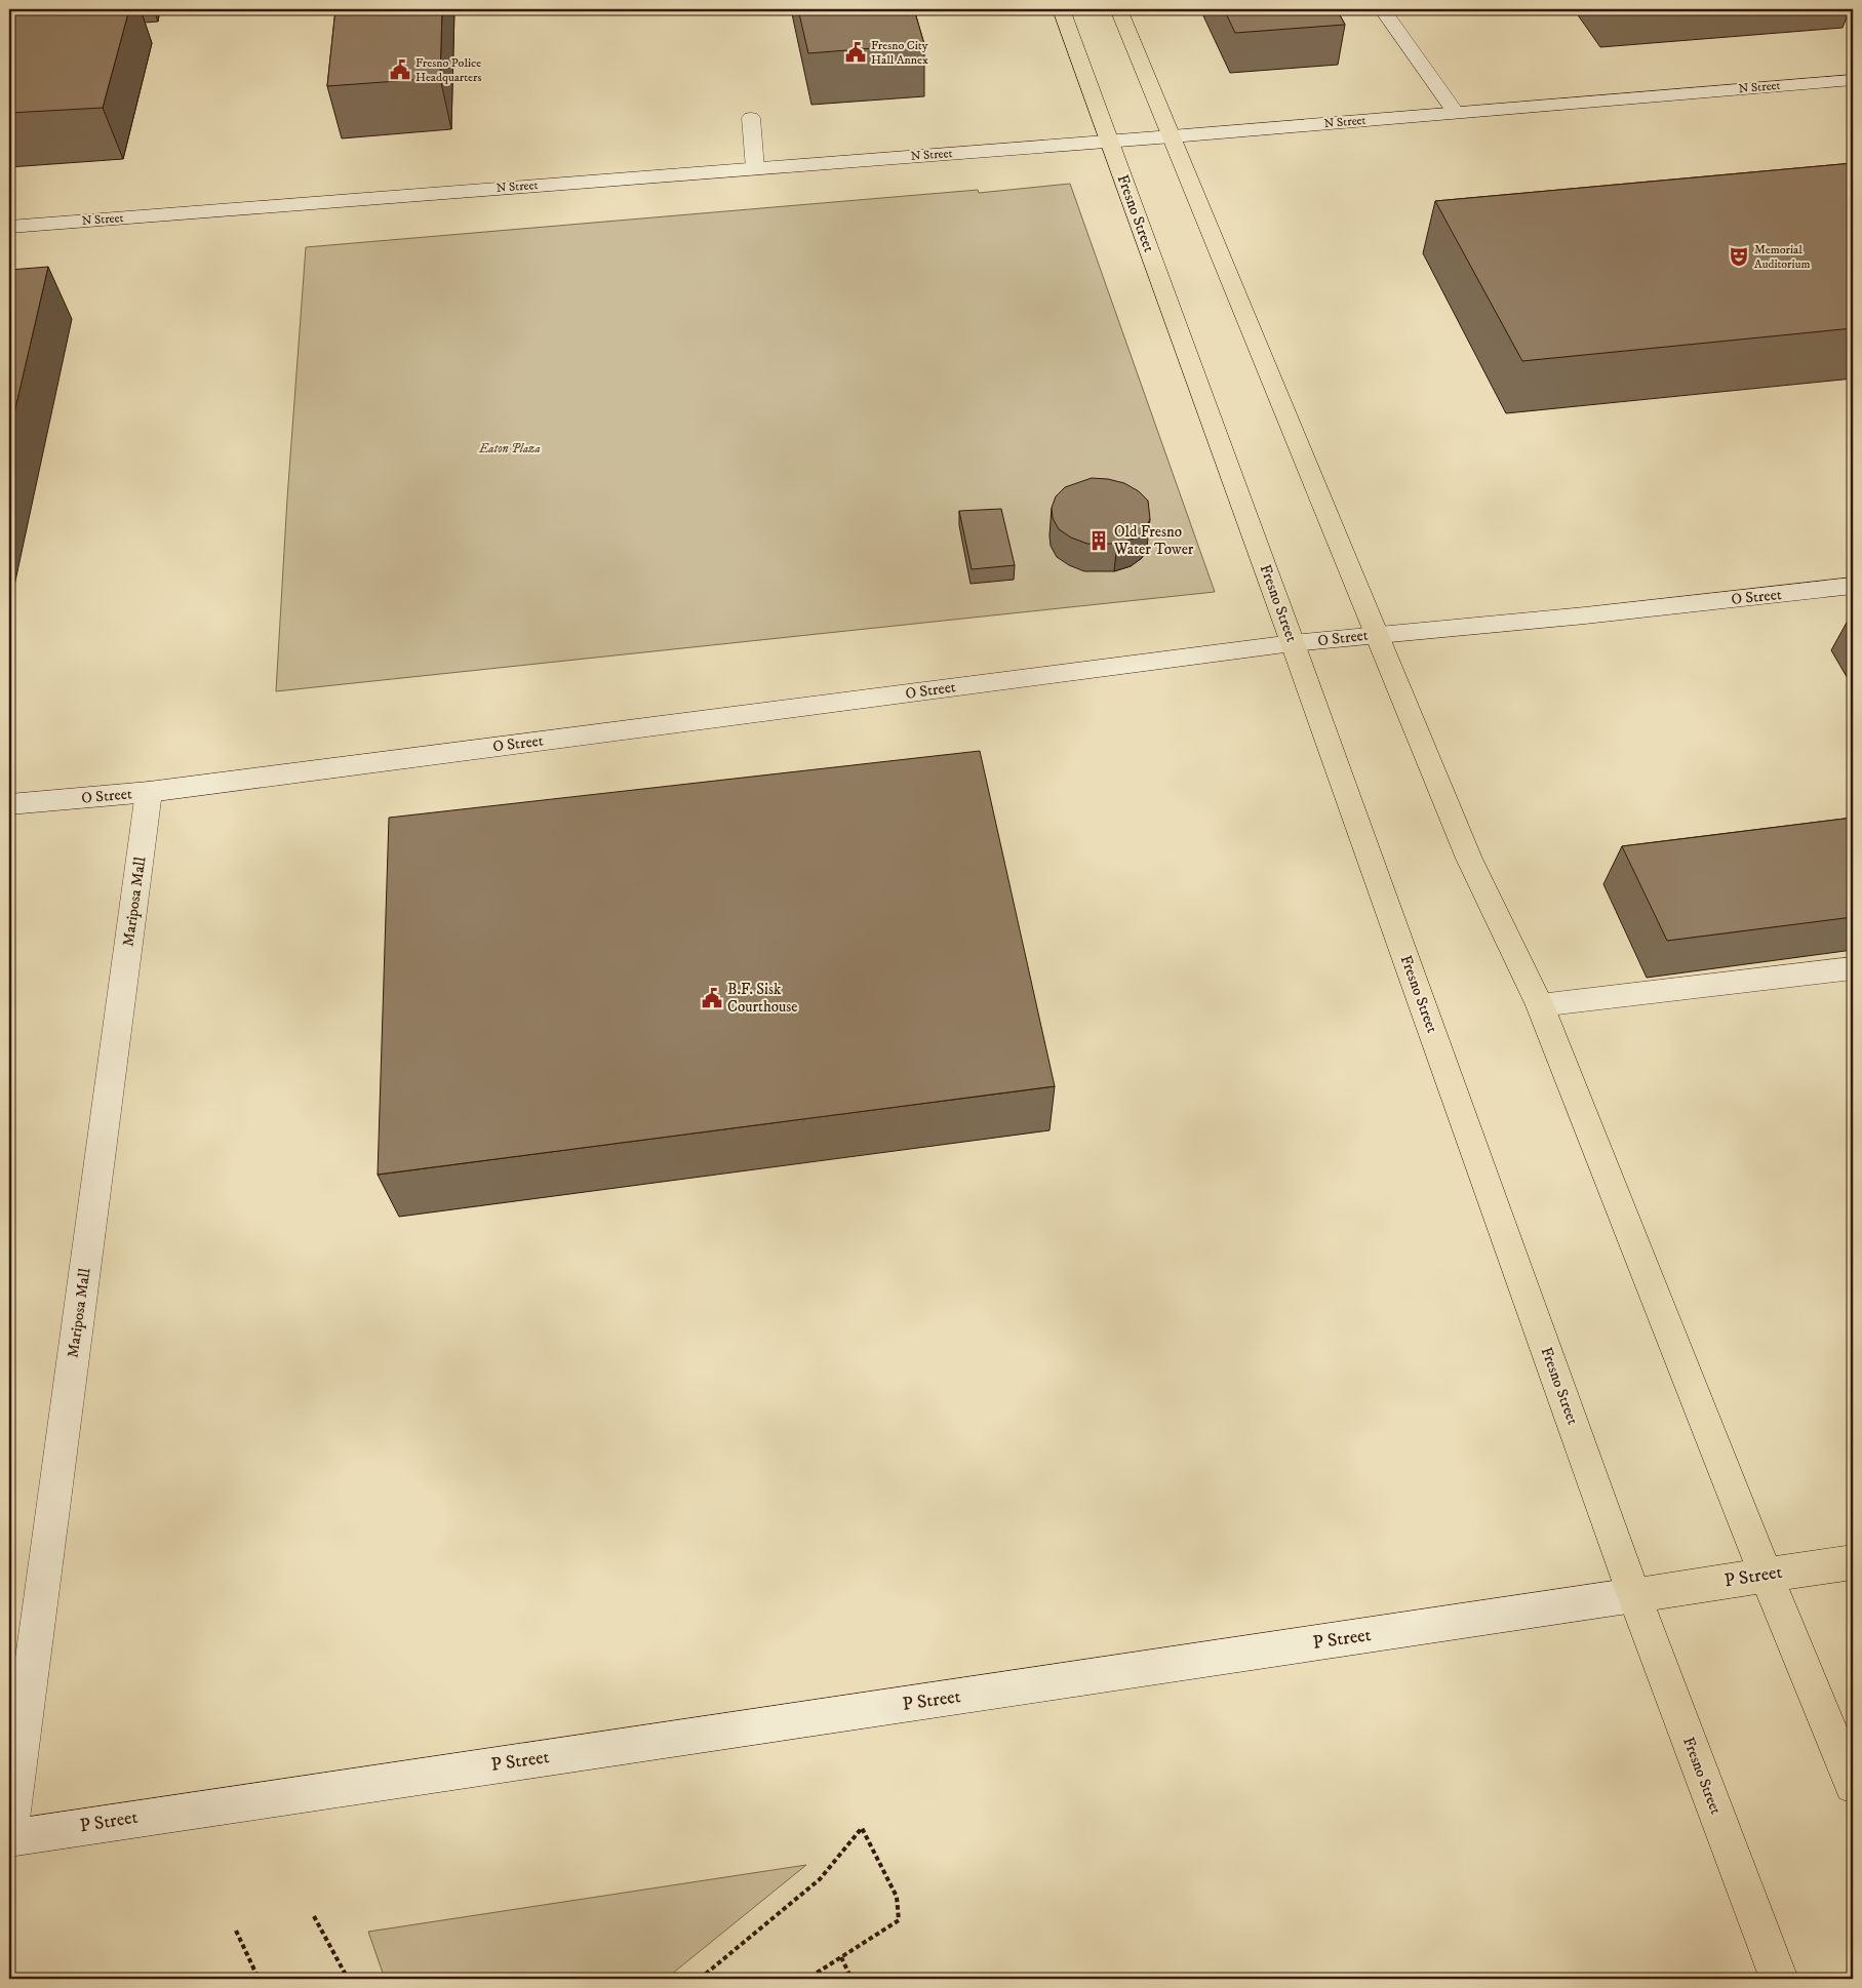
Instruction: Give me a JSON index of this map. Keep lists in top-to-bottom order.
{
  "streets": {
    "main road": ["Fresno Street", "P Street"],
    "street": ["N Street", "O Street", "Mariposa Mall"]
  },
  "crossings": [
    ["N Street", "Fresno Street"],
    ["Fresno Street", "O Street"],
    ["Fresno Street", "P Street"],
    ["O Street", "Mariposa Mall"],
    ["Mariposa Mall", "P Street"]
  ],
  "parks": ["Eaton Plaza"],
  "places": {
    "public building": ["Fresno City Hall Annex", "Fresno Police Headquarters", "B.F. Sisk Courthouse"],
    "theatre": ["Memorial Auditorium"],
    "building": ["Old Fresno Water Tower"]
  }
}
